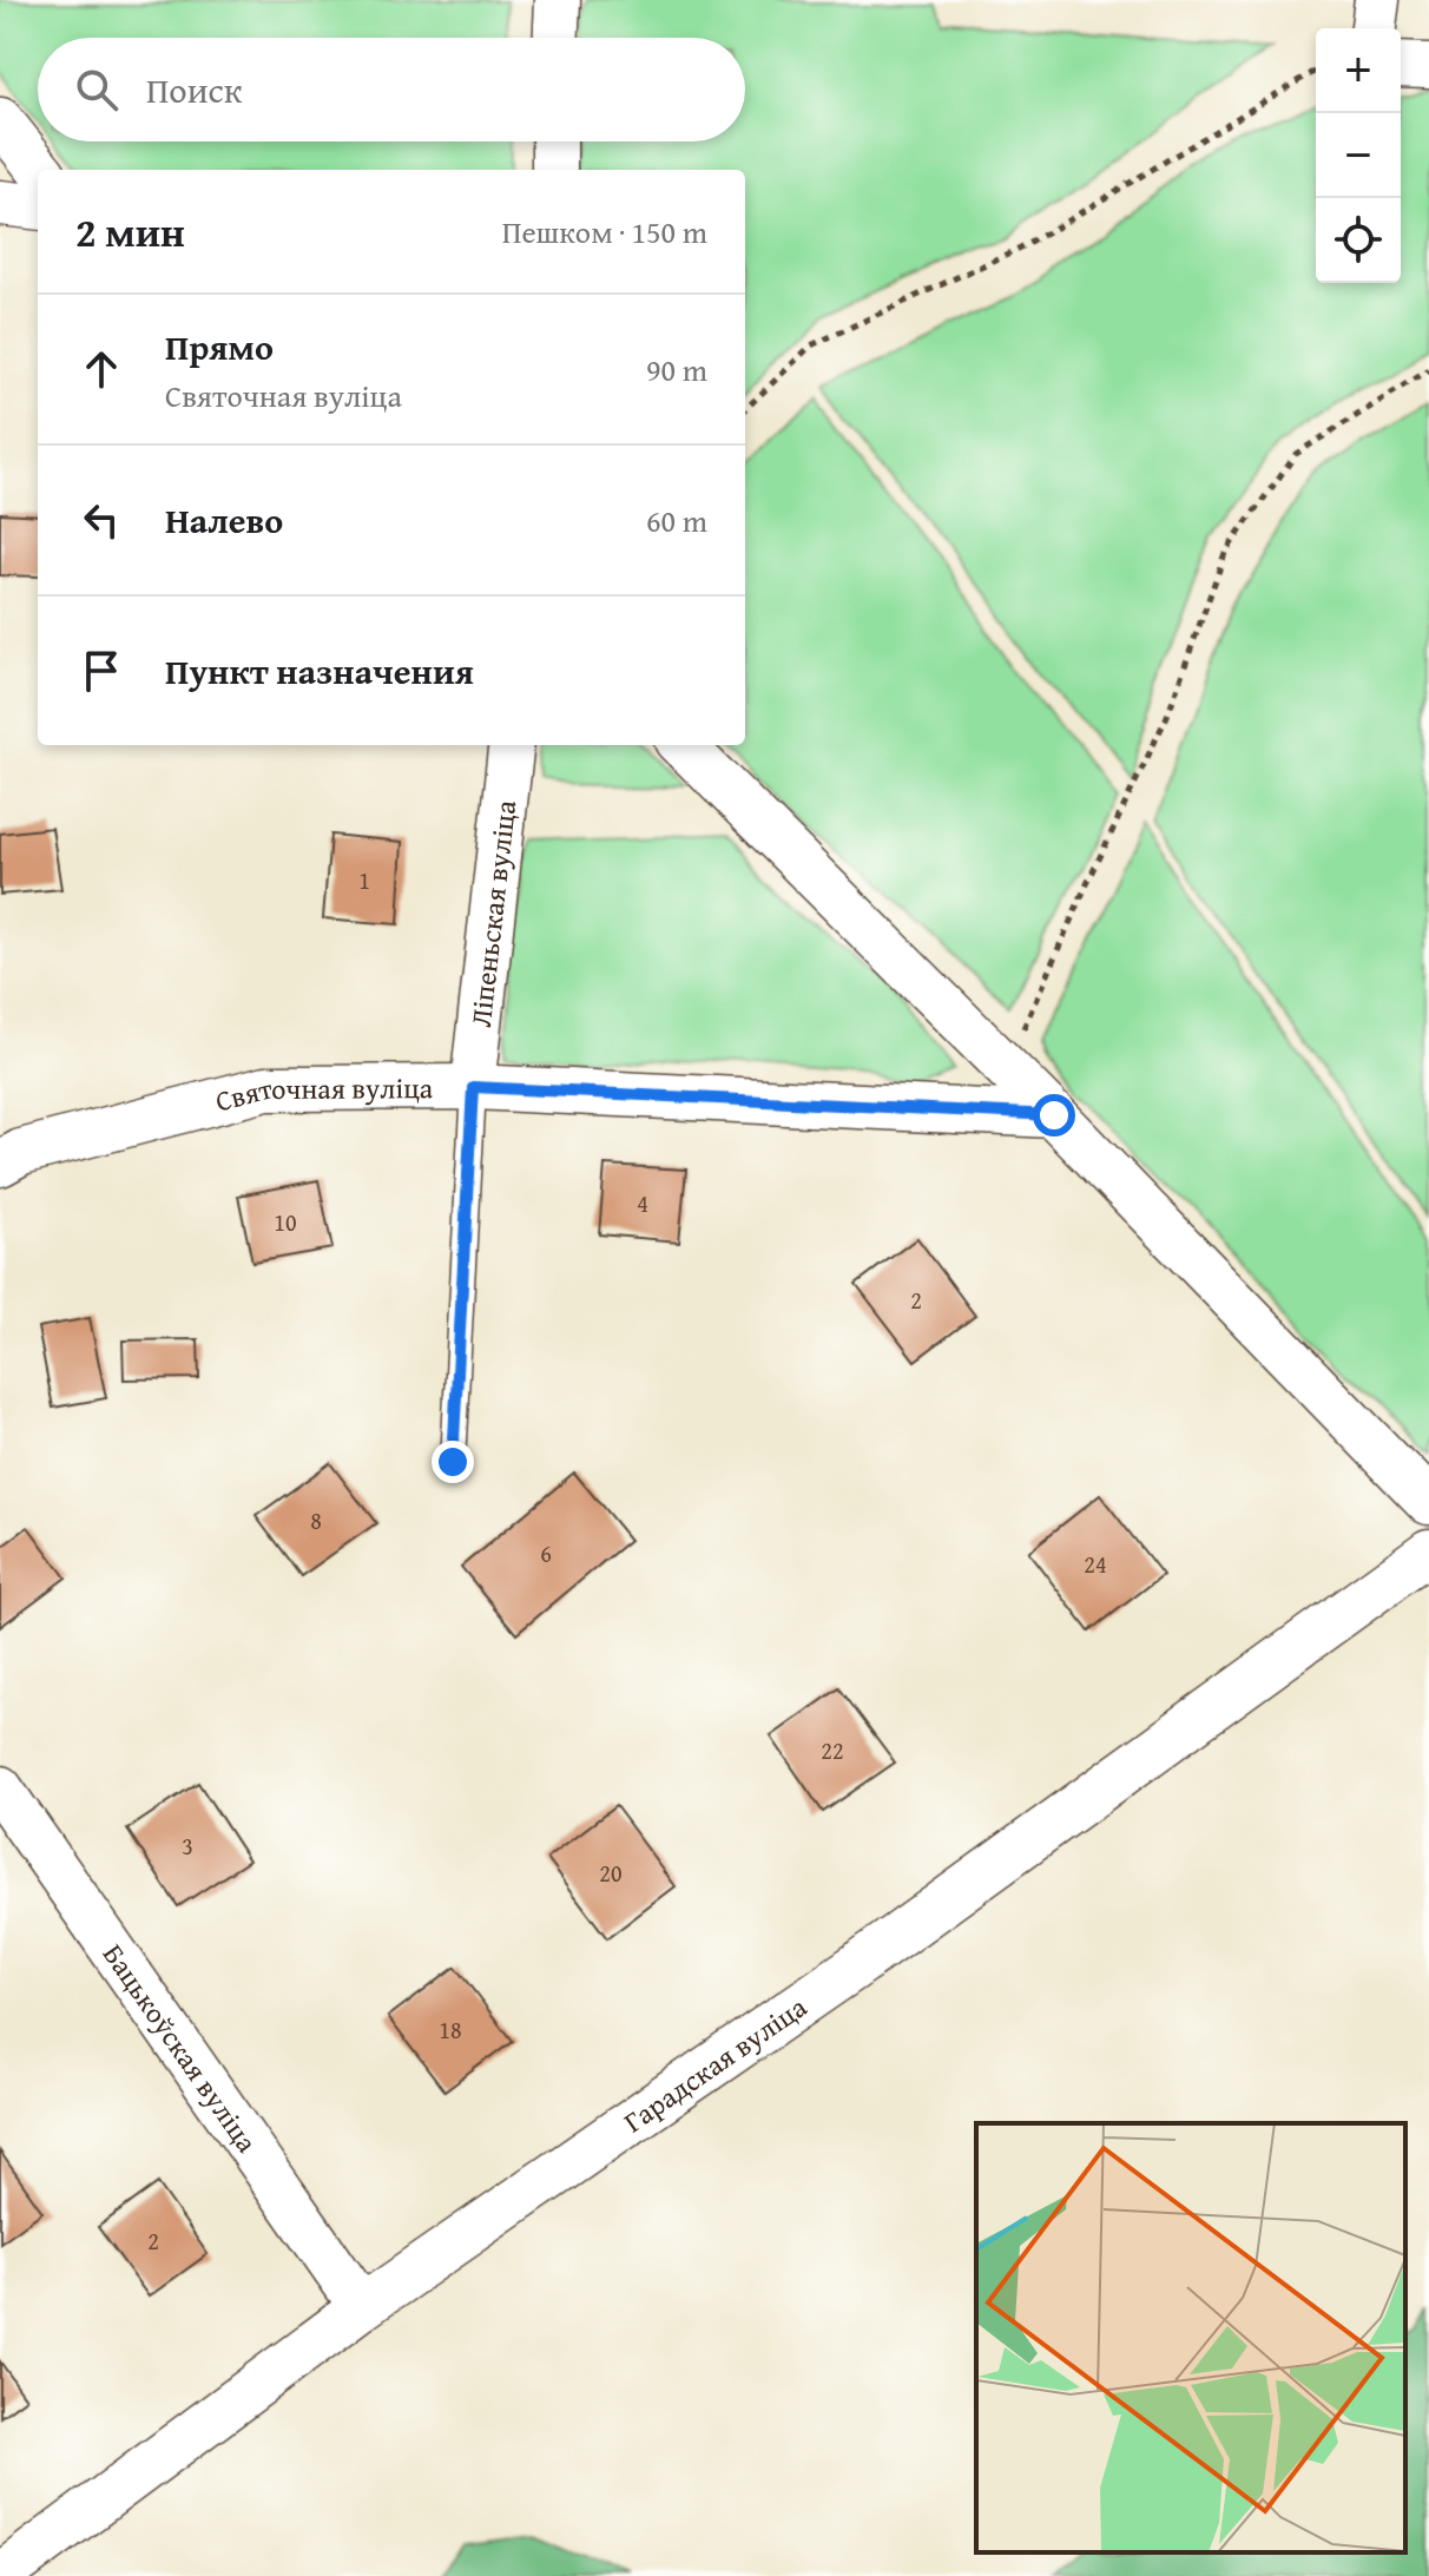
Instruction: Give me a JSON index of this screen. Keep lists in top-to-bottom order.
{
  "streets": {
    "street": [
      "Ліпеньская вуліца",
      "Святочная вуліца",
      "Бацькоўская вуліца",
      "Гарадская вуліца"
    ]
  },
  "crossings": [
    ["Ліпеньская вуліца", "Святочная вуліца"],
    ["Бацькоўская вуліца", "Гарадская вуліца"]
  ],
  "house_numbers": [
    "1",
    "4",
    "10",
    "2",
    "8",
    "6",
    "24",
    "22",
    "3",
    "20",
    "18",
    "2"
  ],
  "page": {
    "map_buttons": ["+", "−"],
    "search": "Поиск",
    "heading": ["2 мин", "Пешком · 150 m"],
    "list": [
      ["Прямо", "Святочная вуліца", "90 m"],
      ["Налево", "60 m"],
      "Пункт назначения"
    ]
  }
}
